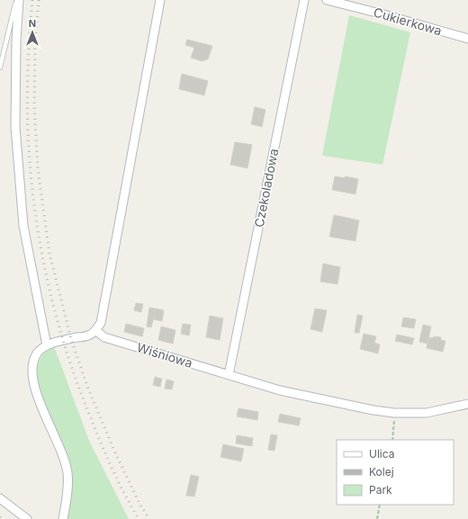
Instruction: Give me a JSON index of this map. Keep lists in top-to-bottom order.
{
  "streets": {
    "street": ["Cukierkowa", "Czekoladowa", "Wiśniowa"]
  },
  "crossings": [
    ["Czekoladowa", "Wiśniowa"]
  ],
  "legend": ["Ulica", "Kolej", "Park"],
  "north": "top"
}
